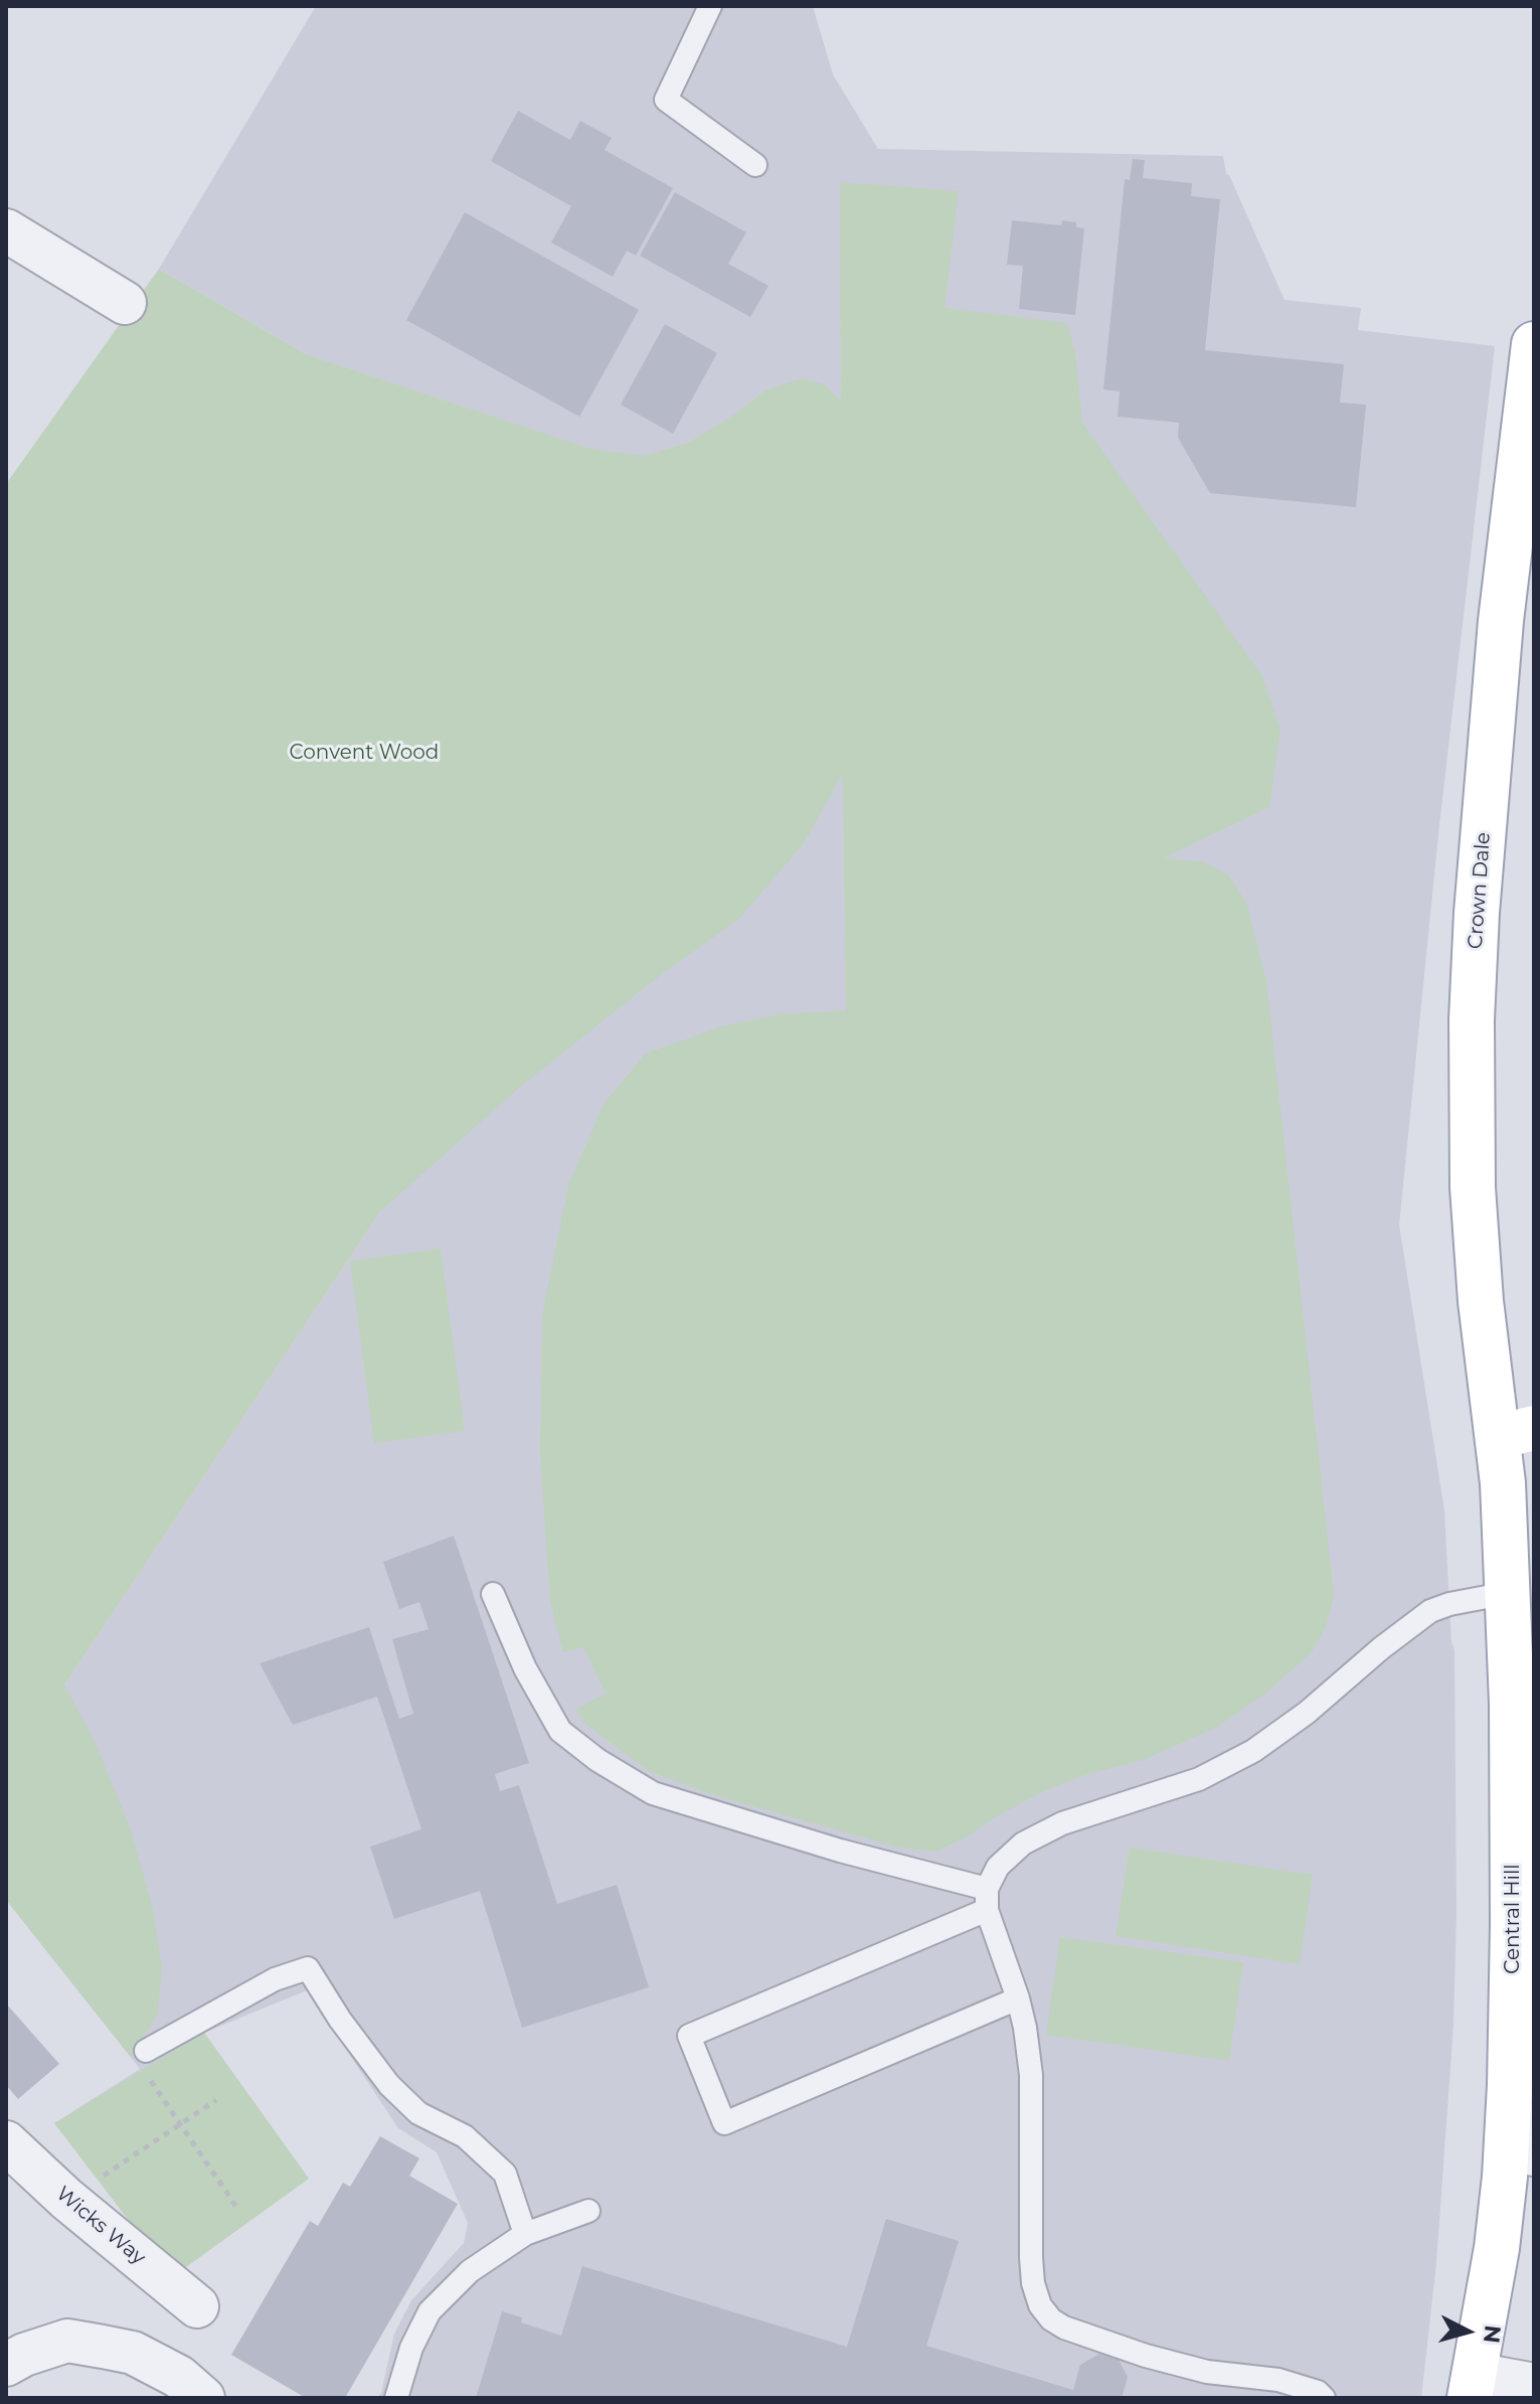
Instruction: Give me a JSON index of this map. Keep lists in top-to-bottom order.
{
  "streets": {
    "main road": ["Crown Dale", "Central Hill"],
    "street": ["Wicks Way"]
  },
  "crossings": [
    ["Crown Dale", "Central Hill"]
  ],
  "parks": ["Convent Wood"],
  "north": "right"
}
